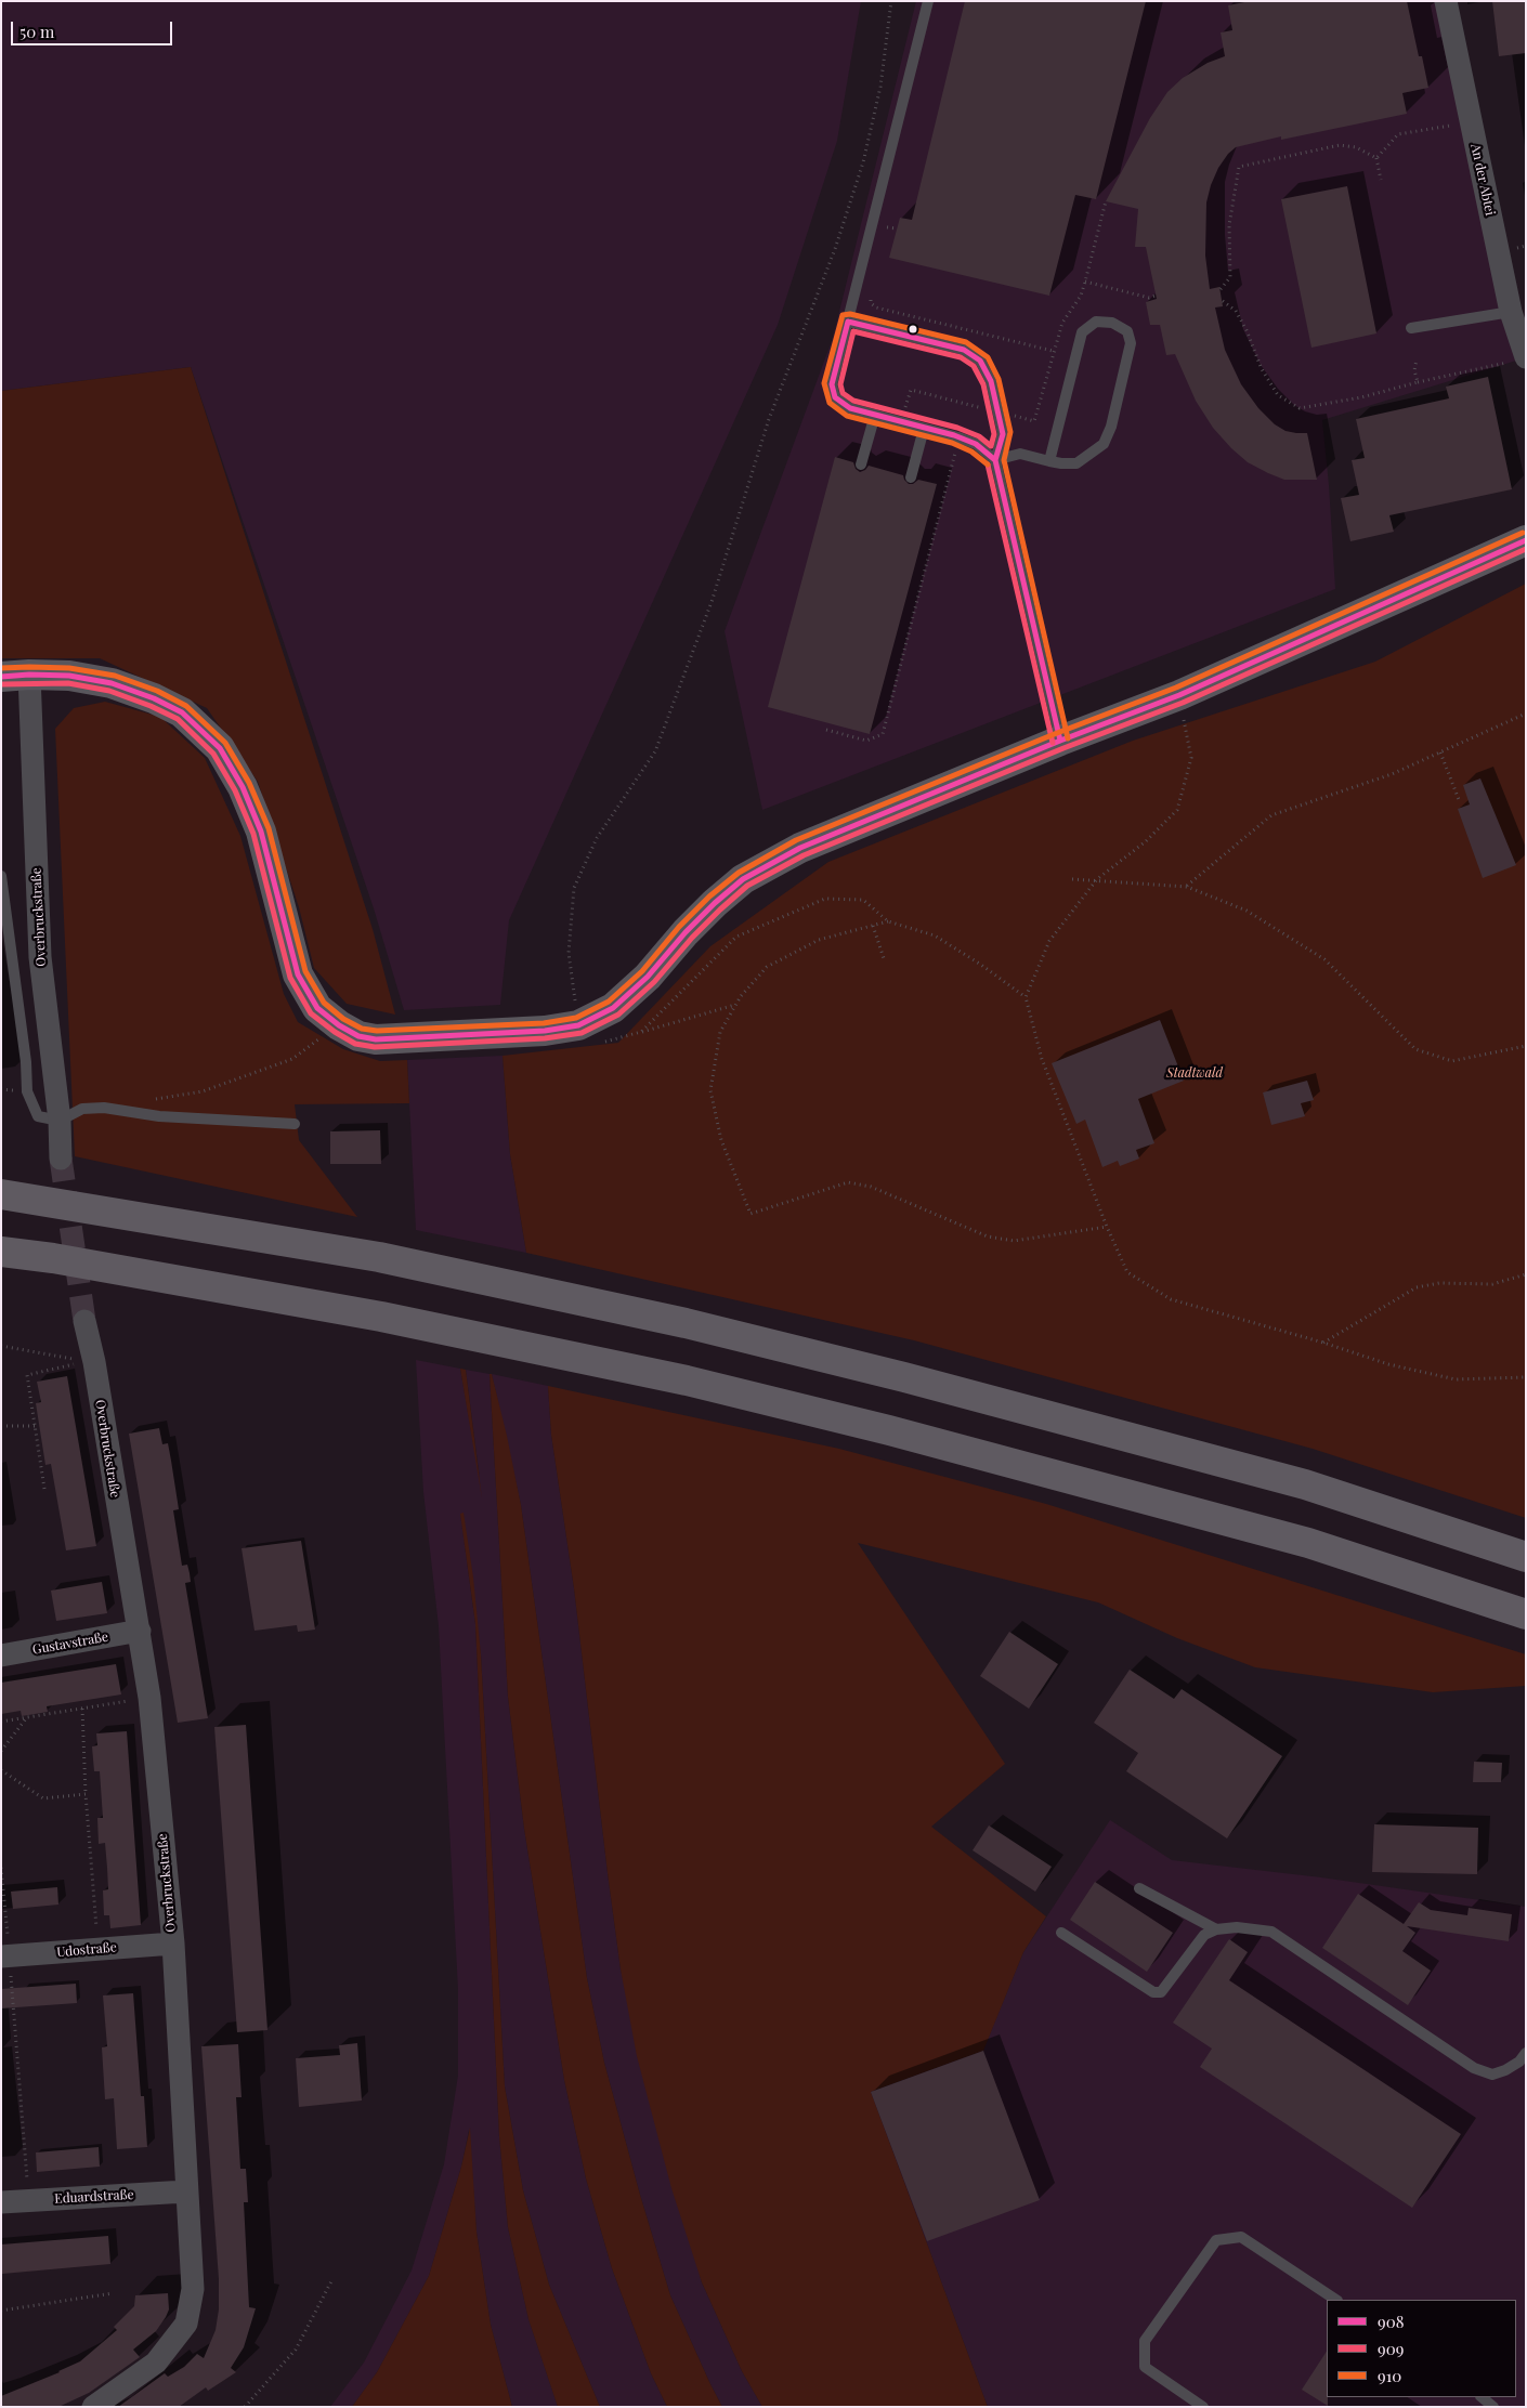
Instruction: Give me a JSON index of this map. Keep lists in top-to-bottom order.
{
  "streets": {
    "street": [
      "An der Abtei",
      "Overbruckstraße",
      "Gustavstraße",
      "Udostraße",
      "Eduardstraße"
    ]
  },
  "crossings": [
    ["Overbruckstraße", "Gustavstraße"],
    ["Overbruckstraße", "Udostraße"],
    ["Overbruckstraße", "Eduardstraße"]
  ],
  "parks": ["Stadtwald"],
  "lines": ["transit line 910", "transit line 908", "transit line 909"],
  "legend": ["908", "909", "910"],
  "scale_bar": "50 m"
}
